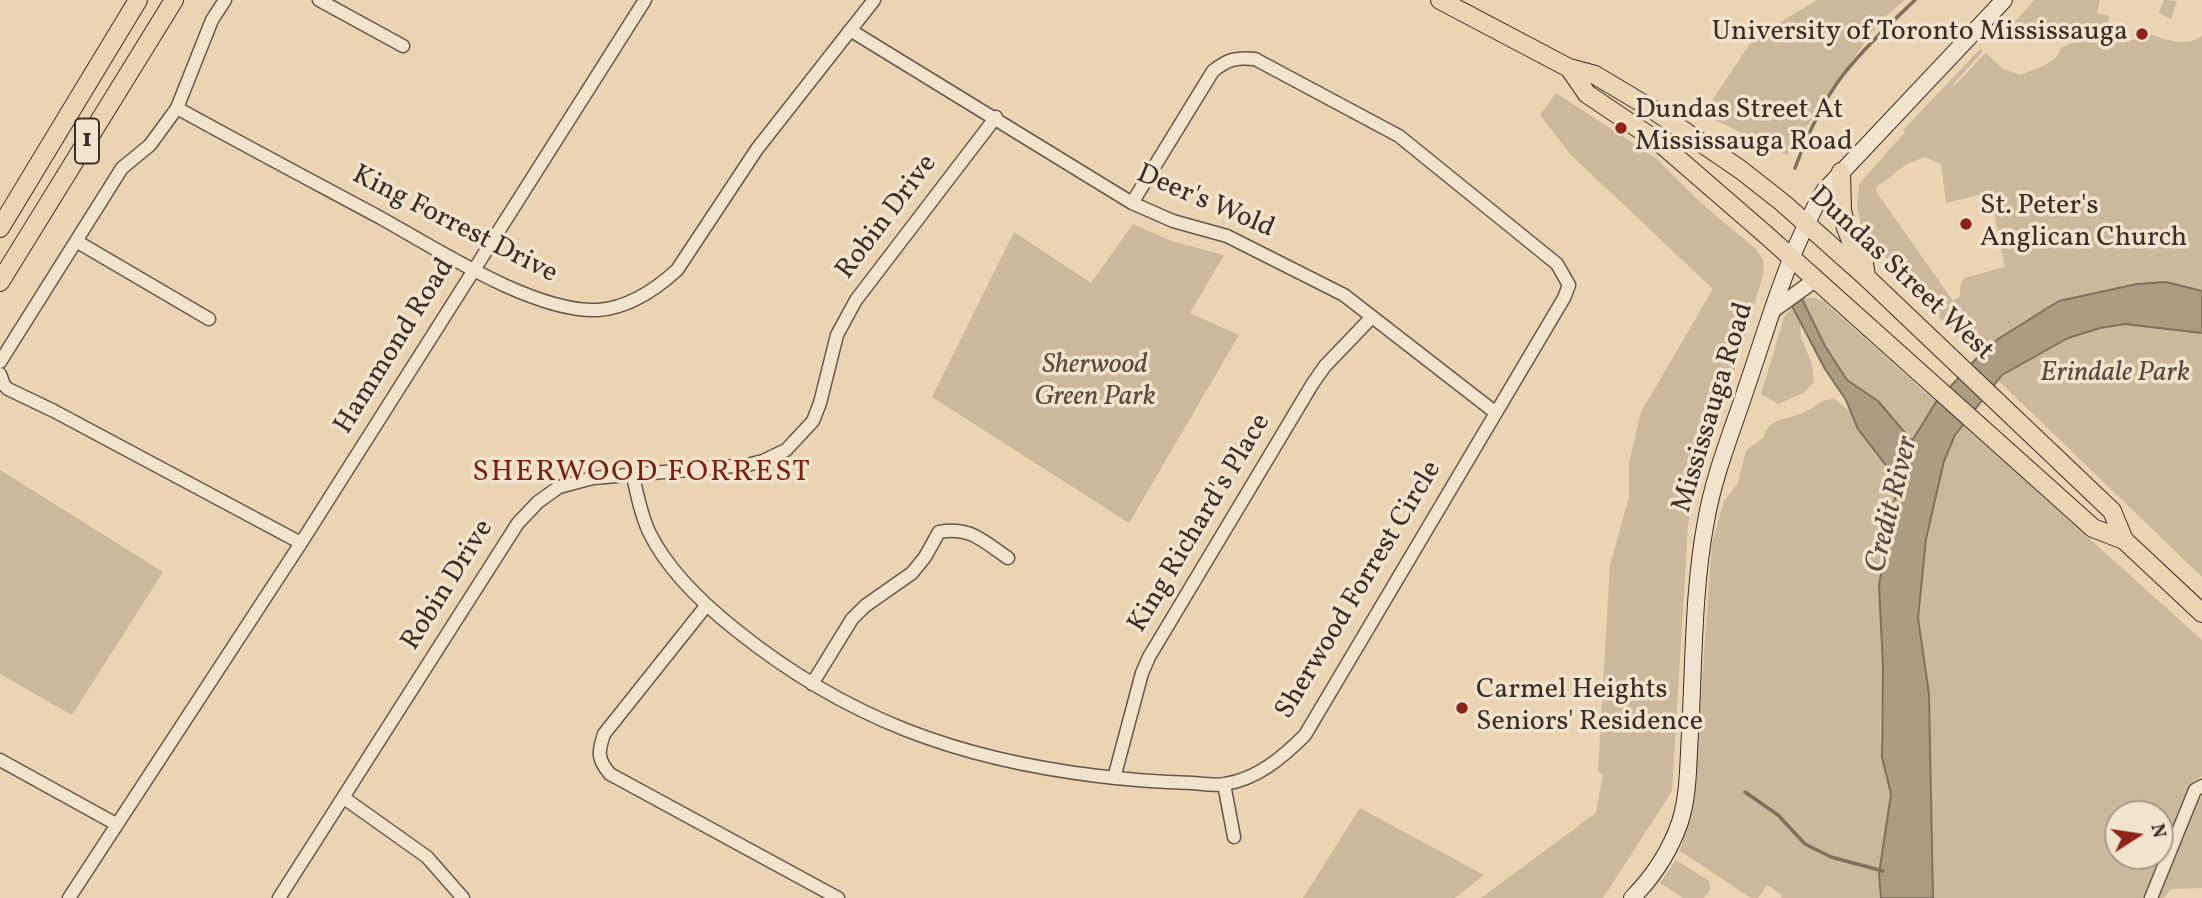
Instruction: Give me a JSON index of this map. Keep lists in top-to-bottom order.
{
  "streets": {
    "main road": ["1", "Dundas Street West", "Mississauga Road"],
    "street": [
      "Deer's Wold",
      "Robin Drive",
      "King Forrest Drive",
      "Hammond Road",
      "King Richard's Place",
      "Sherwood Forrest Circle"
    ]
  },
  "crossings": [
    ["Deer's Wold", "Robin Drive"],
    ["Deer's Wold", "King Forrest Drive"],
    ["Deer's Wold", "King Richard's Place"],
    ["Deer's Wold", "Sherwood Forrest Circle"],
    ["Robin Drive", "Sherwood Forrest Circle"],
    ["King Forrest Drive", "Hammond Road"],
    ["Dundas Street West", "Mississauga Road"],
    ["King Richard's Place", "Sherwood Forrest Circle"]
  ],
  "districts": ["SHERWOOD FORREST"],
  "water": ["Credit River"],
  "parks": ["Sherwood Green Park", "Erindale Park"],
  "places": [
    "University of Toronto Mississauga",
    "Dundas Street At Mississauga Road",
    "St. Peter's Anglican Church",
    "Carmel Heights Seniors' Residence"
  ],
  "north": "right"
}
